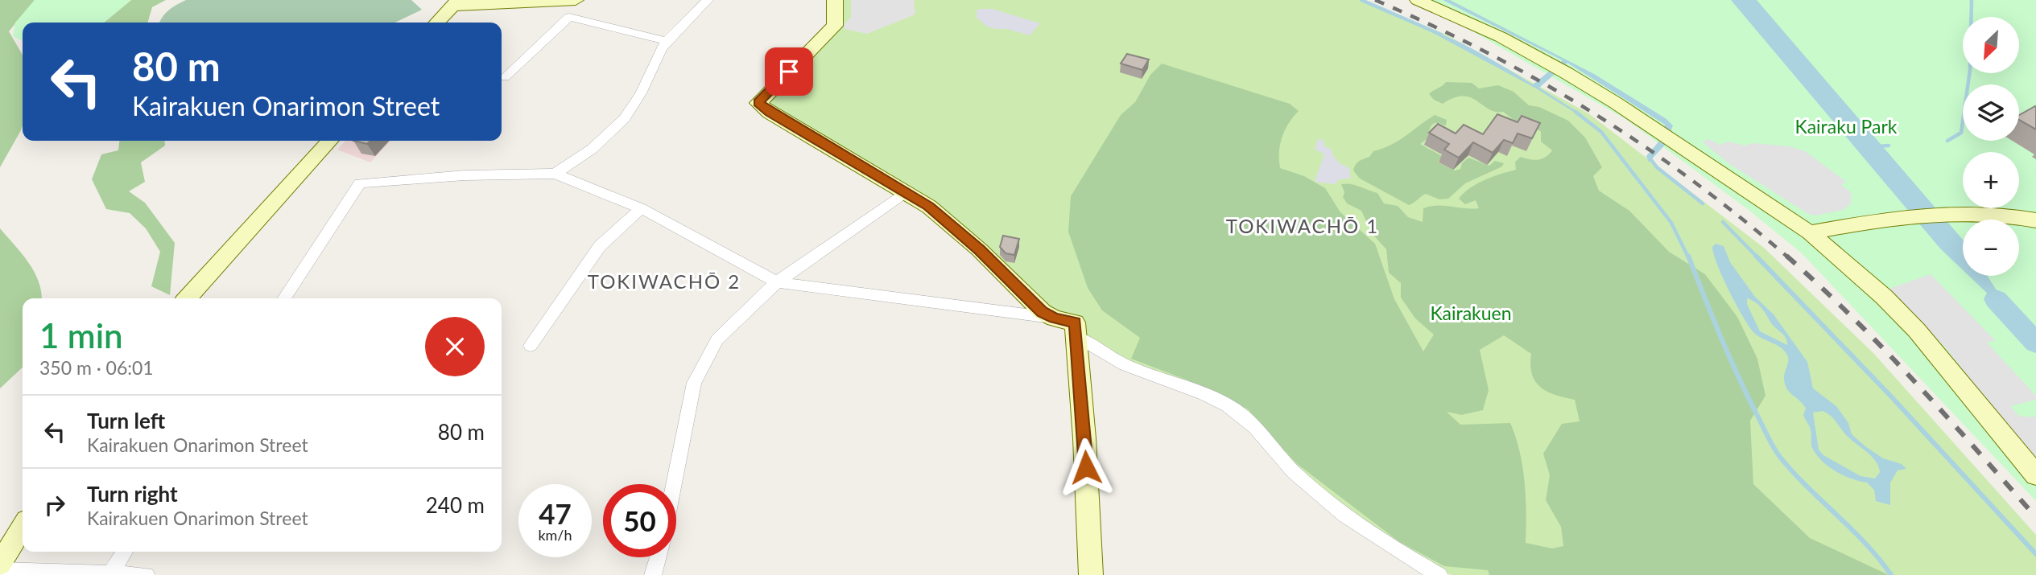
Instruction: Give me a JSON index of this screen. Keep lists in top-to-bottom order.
{
  "districts": ["TOKIWACHŌ 1", "TOKIWACHŌ 2"],
  "parks": ["Kairaku Park", "Kairakuen"],
  "north": "bottom left",
  "page": {
    "map_buttons": ["+", "−"],
    "turn": ["80 m", "Kairakuen Onarimon Street"],
    "heading": ["1 min", "350 m · 06:01"],
    "list": [
      {
        "name": "Turn left",
        "note": "Kairakuen Onarimon Street",
        "value": "80 m"
      },
      {
        "name": "Turn right",
        "note": "Kairakuen Onarimon Street",
        "value": "240 m"
      }
    ],
    "speed": "47 km/h",
    "limit": "50"
  }
}
